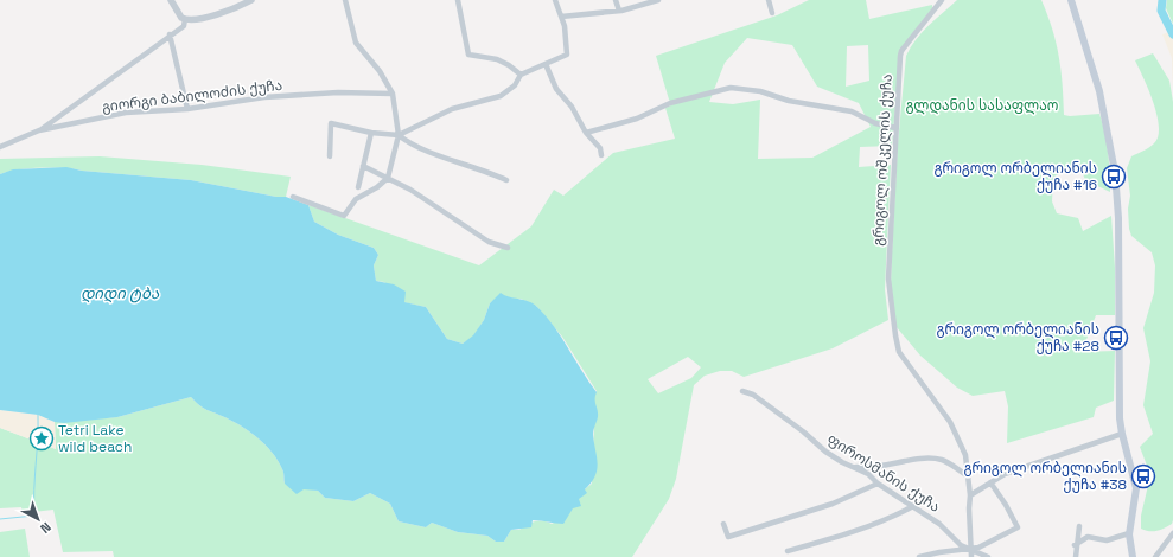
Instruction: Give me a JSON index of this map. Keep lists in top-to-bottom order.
{
  "streets": {
    "street": ["გიორგი ბაბილოძის ქუჩა", "გრიგოლ ოშკელის ქუჩა", "ფიროსმანის ქუჩა"]
  },
  "crossings": [
    ["გრიგოლ ოშკელის ქუჩა", "ფიროსმანის ქუჩა"]
  ],
  "water": ["დიდი ტბა"],
  "parks": ["გლდანის სასაფლაო"],
  "places": {
    "bus stop": ["გრიგოლ ორბელიანის ქუჩა #16", "გრიგოლ ორბელიანის ქუჩა #28", "გრიგოლ ორბელიანის ქუჩა #38"],
    "place": ["Tetri Lake wild beach"]
  },
  "north": "bottom right"
}
